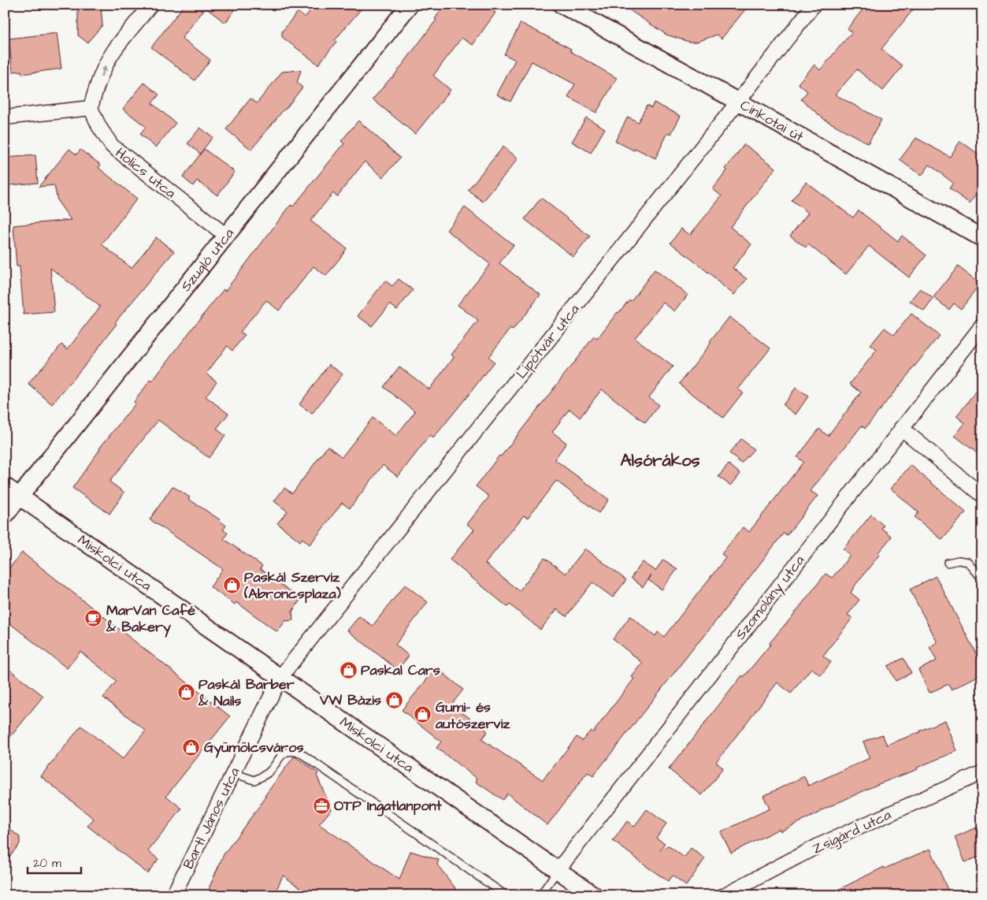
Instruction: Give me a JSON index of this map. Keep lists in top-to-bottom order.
{
  "streets": {
    "street": [
      "Cinkotai út",
      "Holics utca",
      "Szugló utca",
      "Lipótvár utca",
      "Miskolci utca",
      "Szomolány utca",
      "Bartl János utca",
      "Zsigárd utca"
    ]
  },
  "crossings": [
    ["Cinkotai út", "Lipótvár utca"],
    ["Holics utca", "Szugló utca"],
    ["Szugló utca", "Miskolci utca"],
    ["Lipótvár utca", "Miskolci utca"],
    ["Lipótvár utca", "Bartl János utca"],
    ["Miskolci utca", "Szomolány utca"],
    ["Miskolci utca", "Bartl János utca"]
  ],
  "districts": ["Alsórákos"],
  "places": {
    "shop": [
      "Paskál Szerviz (Abroncsplaza)",
      "Paskal Cars",
      "Paskál Barber & Nails",
      "VW Bázis",
      "Gumi- és autószerviz",
      "Gyümölcsváros"
    ],
    "cafe": ["MarVan Café & Bakery"],
    "office": ["OTP Ingatlanpont"]
  },
  "scale_bar": "20 m"
}
